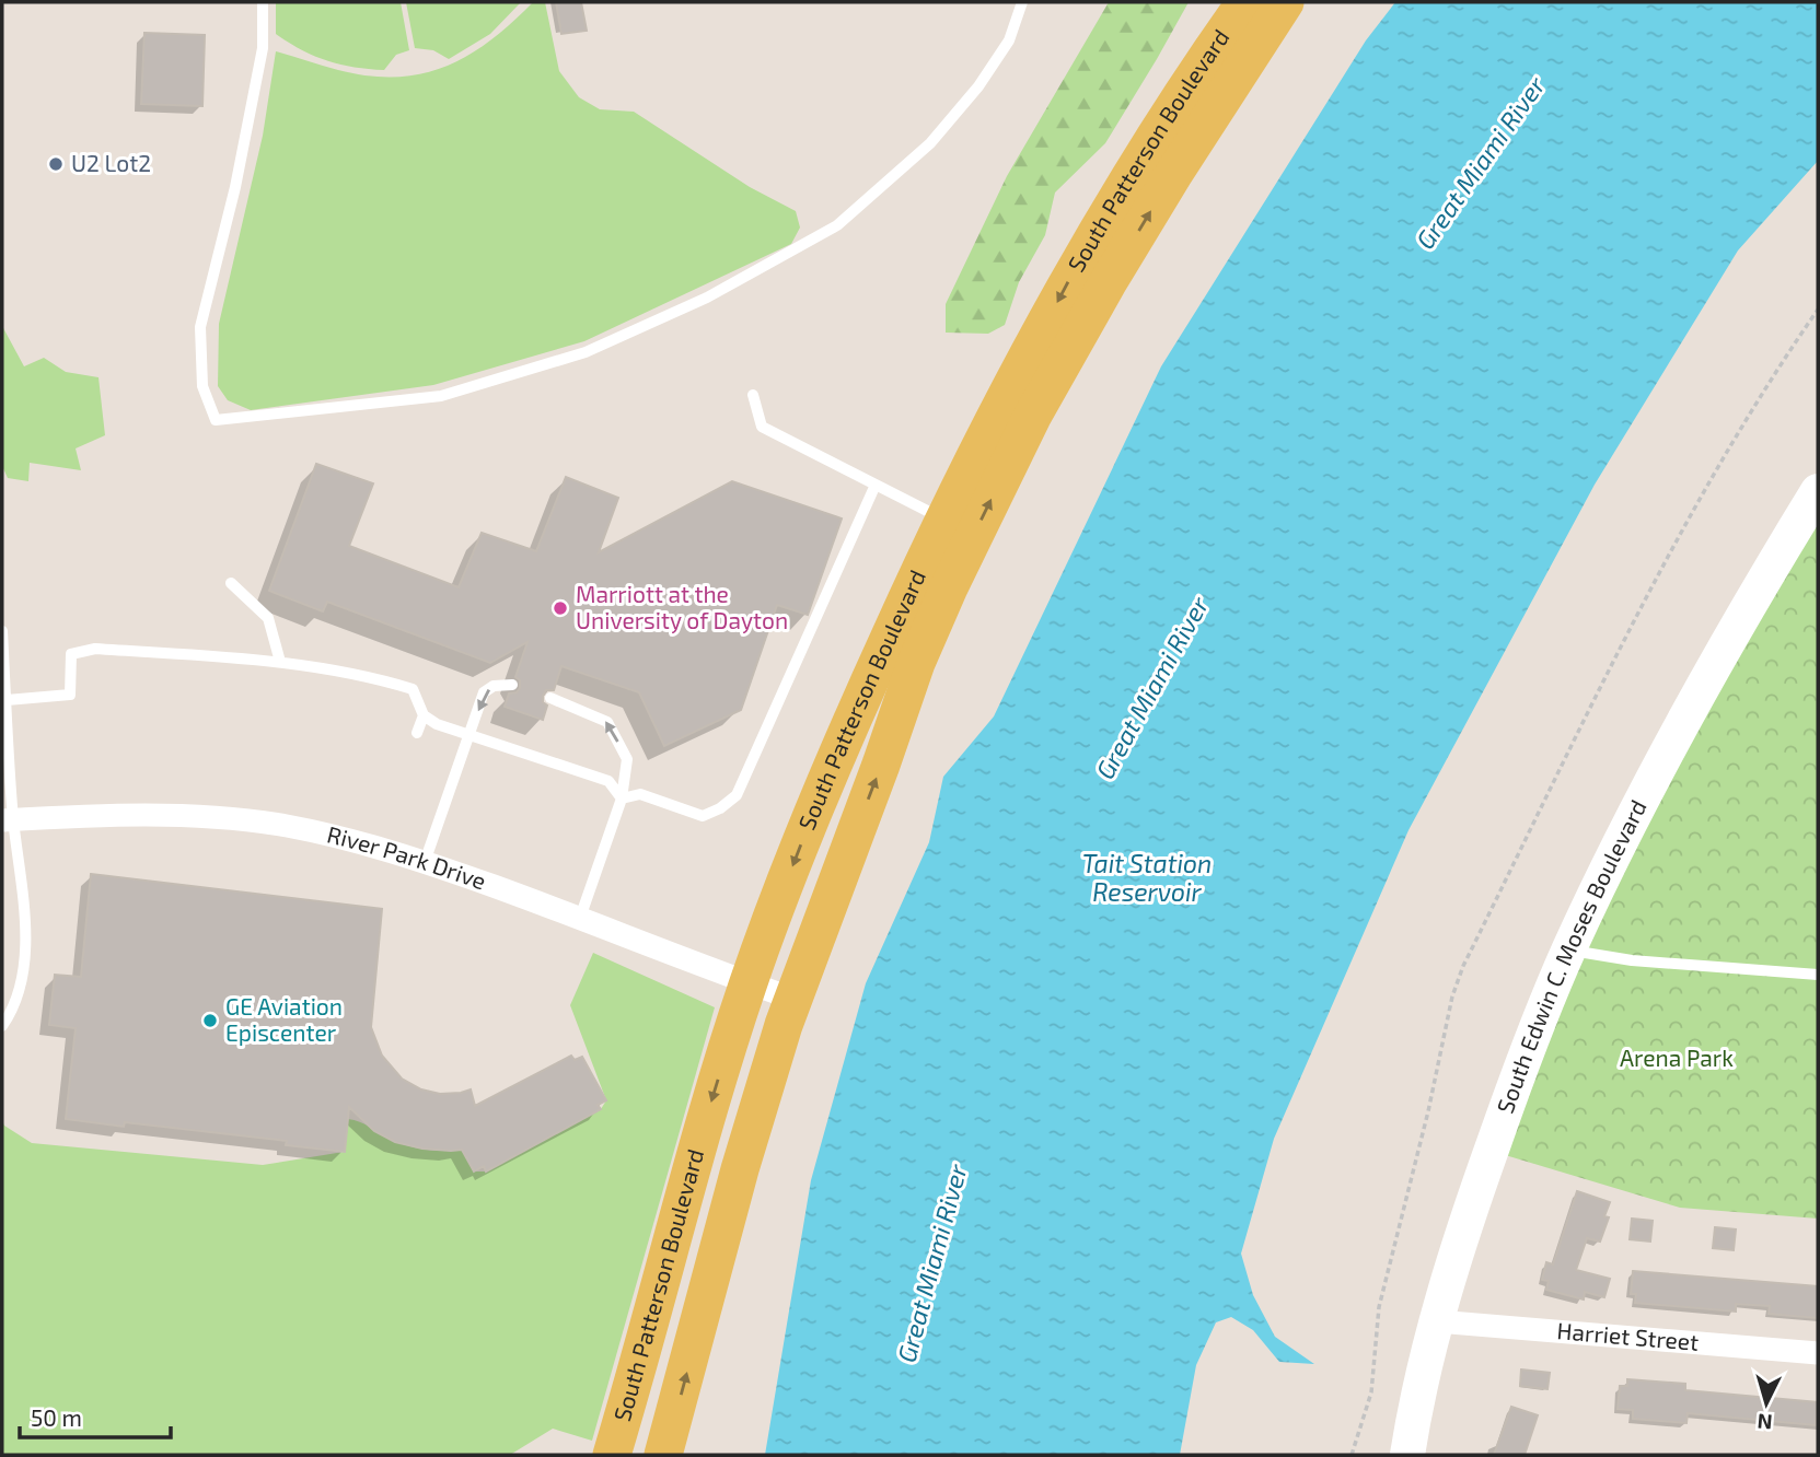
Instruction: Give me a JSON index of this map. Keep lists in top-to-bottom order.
{
  "streets": {
    "main road": ["South Patterson Boulevard", "South Edwin C. Moses Boulevard"],
    "street": ["River Park Drive", "Harriet Street"]
  },
  "crossings": [
    ["South Patterson Boulevard", "River Park Drive"],
    ["South Edwin C. Moses Boulevard", "Harriet Street"]
  ],
  "water": ["Great Miami River", "Tait Station Reservoir"],
  "parks": ["Arena Park"],
  "places": ["U2 Lot2", "Marriott at the University of Dayton", "GE Aviation Episcenter"],
  "scale_bar": "50 m",
  "north": "bottom"
}
